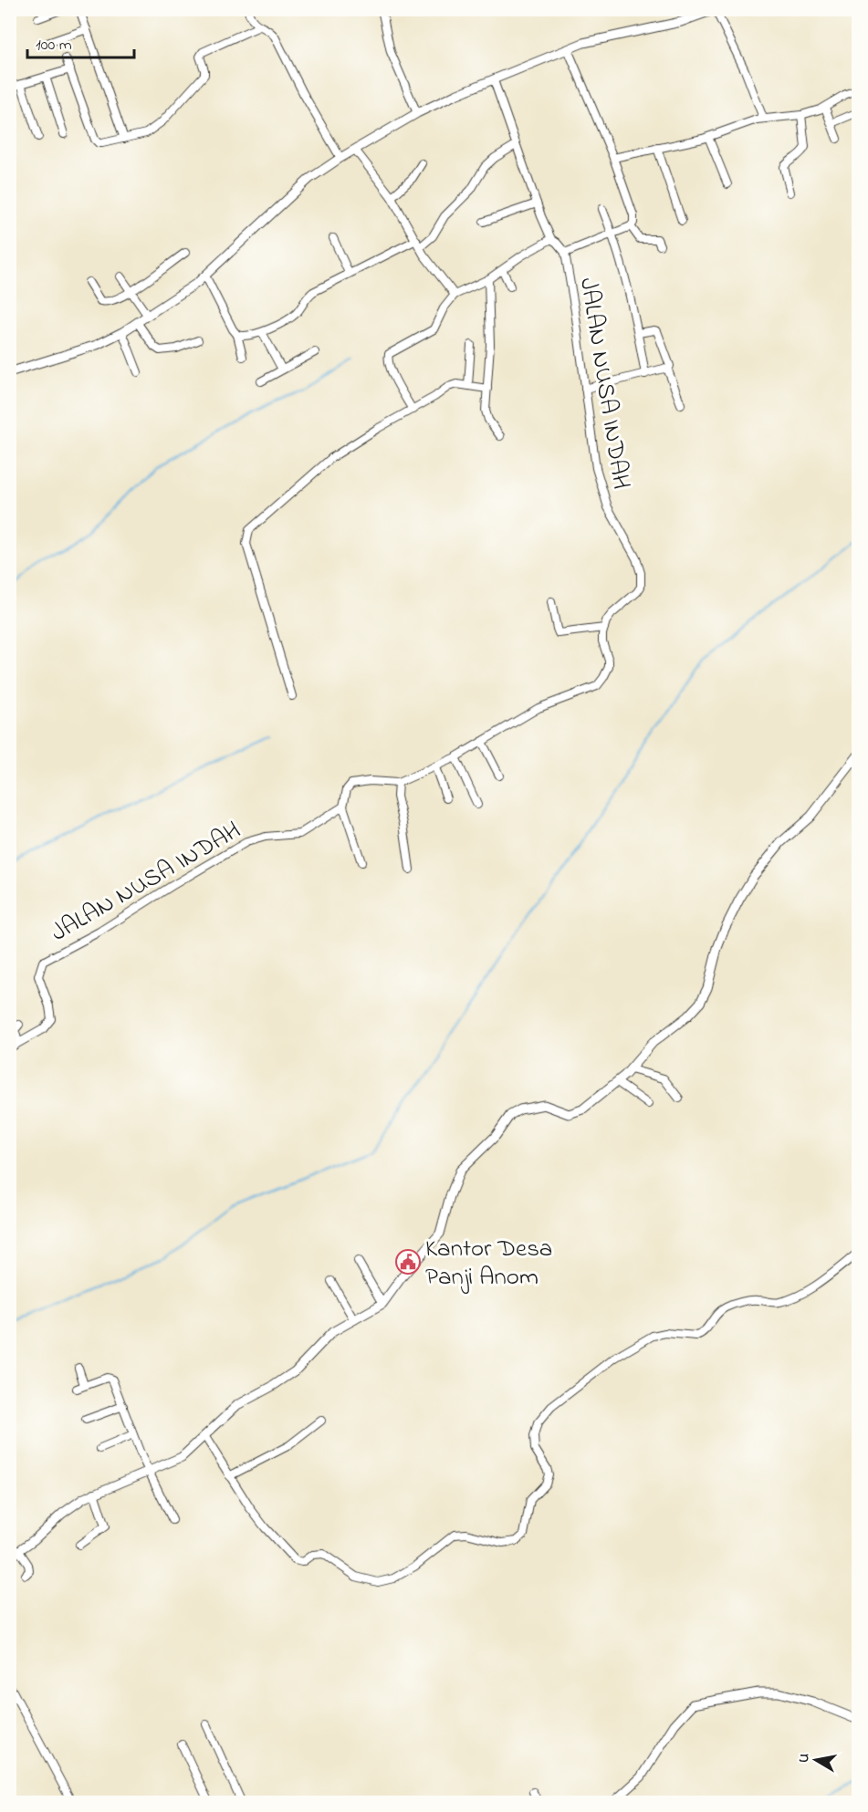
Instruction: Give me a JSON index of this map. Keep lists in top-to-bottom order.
{
  "streets": {
    "street": ["JALAN NUSA INDAH"]
  },
  "places": {
    "public building": ["Kantor Desa Panji Anom"]
  },
  "scale_bar": "100 m",
  "north": "left"
}
